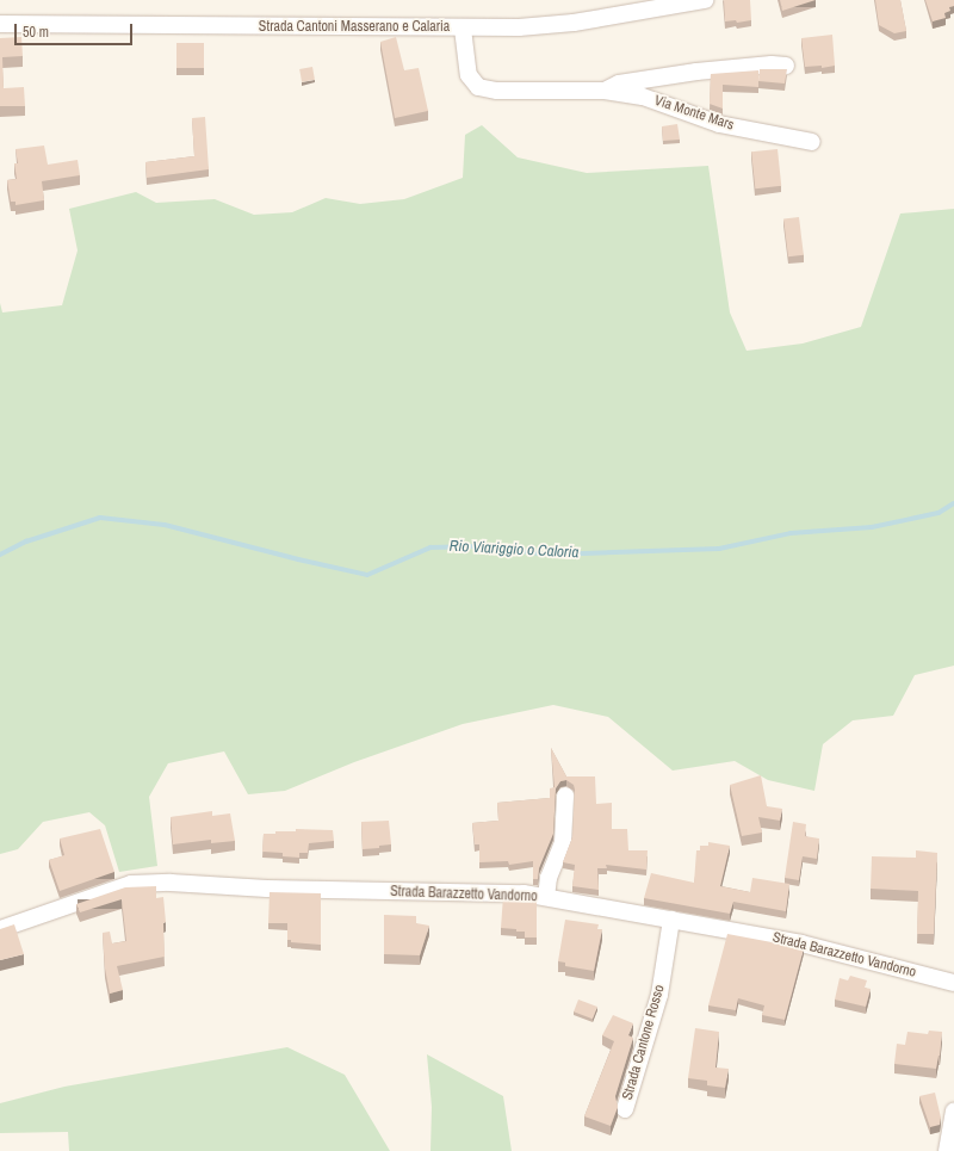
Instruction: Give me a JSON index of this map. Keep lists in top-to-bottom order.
{
  "streets": {
    "street": [
      "Strada Cantoni Masserano e Calaria",
      "Via Monte Mars",
      "Strada Barazzetto Vandorno",
      "Strada Cantone Rosso"
    ]
  },
  "crossings": [
    ["Strada Cantoni Masserano e Calaria", "Via Monte Mars"],
    ["Strada Barazzetto Vandorno", "Strada Cantone Rosso"]
  ],
  "water": ["Rio Viariggio o Caloria"],
  "scale_bar": "50 m"
}
